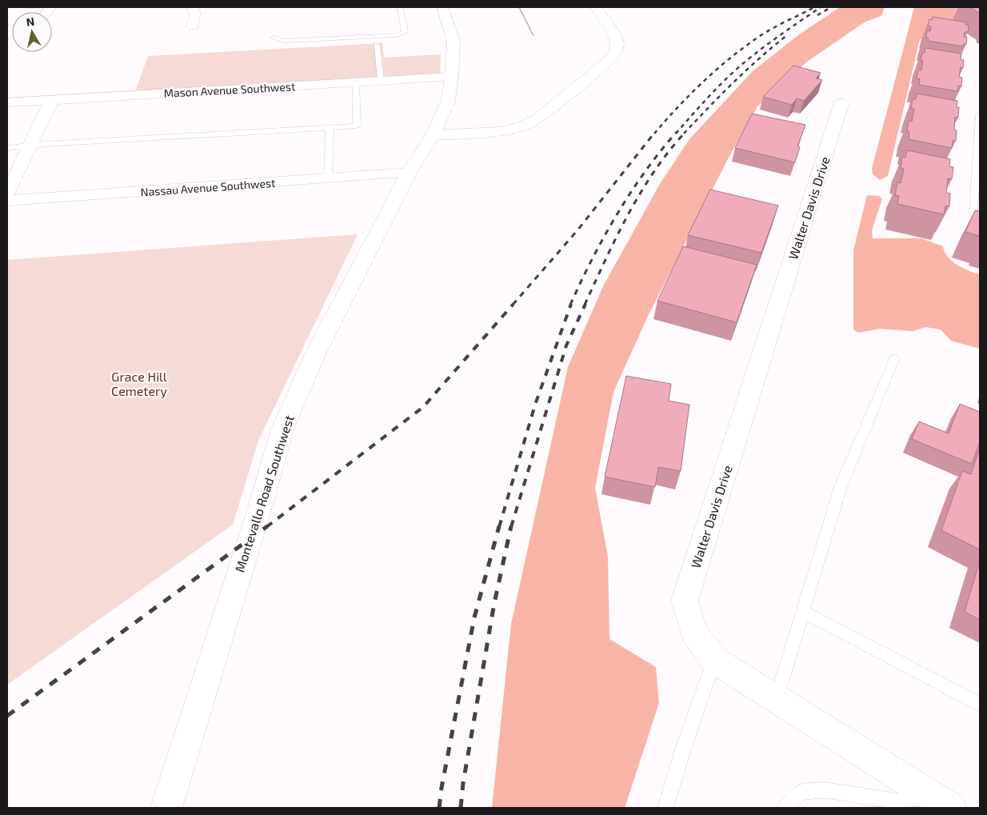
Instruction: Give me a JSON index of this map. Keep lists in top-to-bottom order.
{
  "streets": {
    "street": [
      "Mason Avenue Southwest",
      "Nassau Avenue Southwest",
      "Walter Davis Drive",
      "Montevallo Road Southwest"
    ]
  },
  "crossings": [
    ["Mason Avenue Southwest", "Montevallo Road Southwest"],
    ["Nassau Avenue Southwest", "Montevallo Road Southwest"]
  ],
  "parks": ["Grace Hill Cemetery"],
  "north": "top"
}
